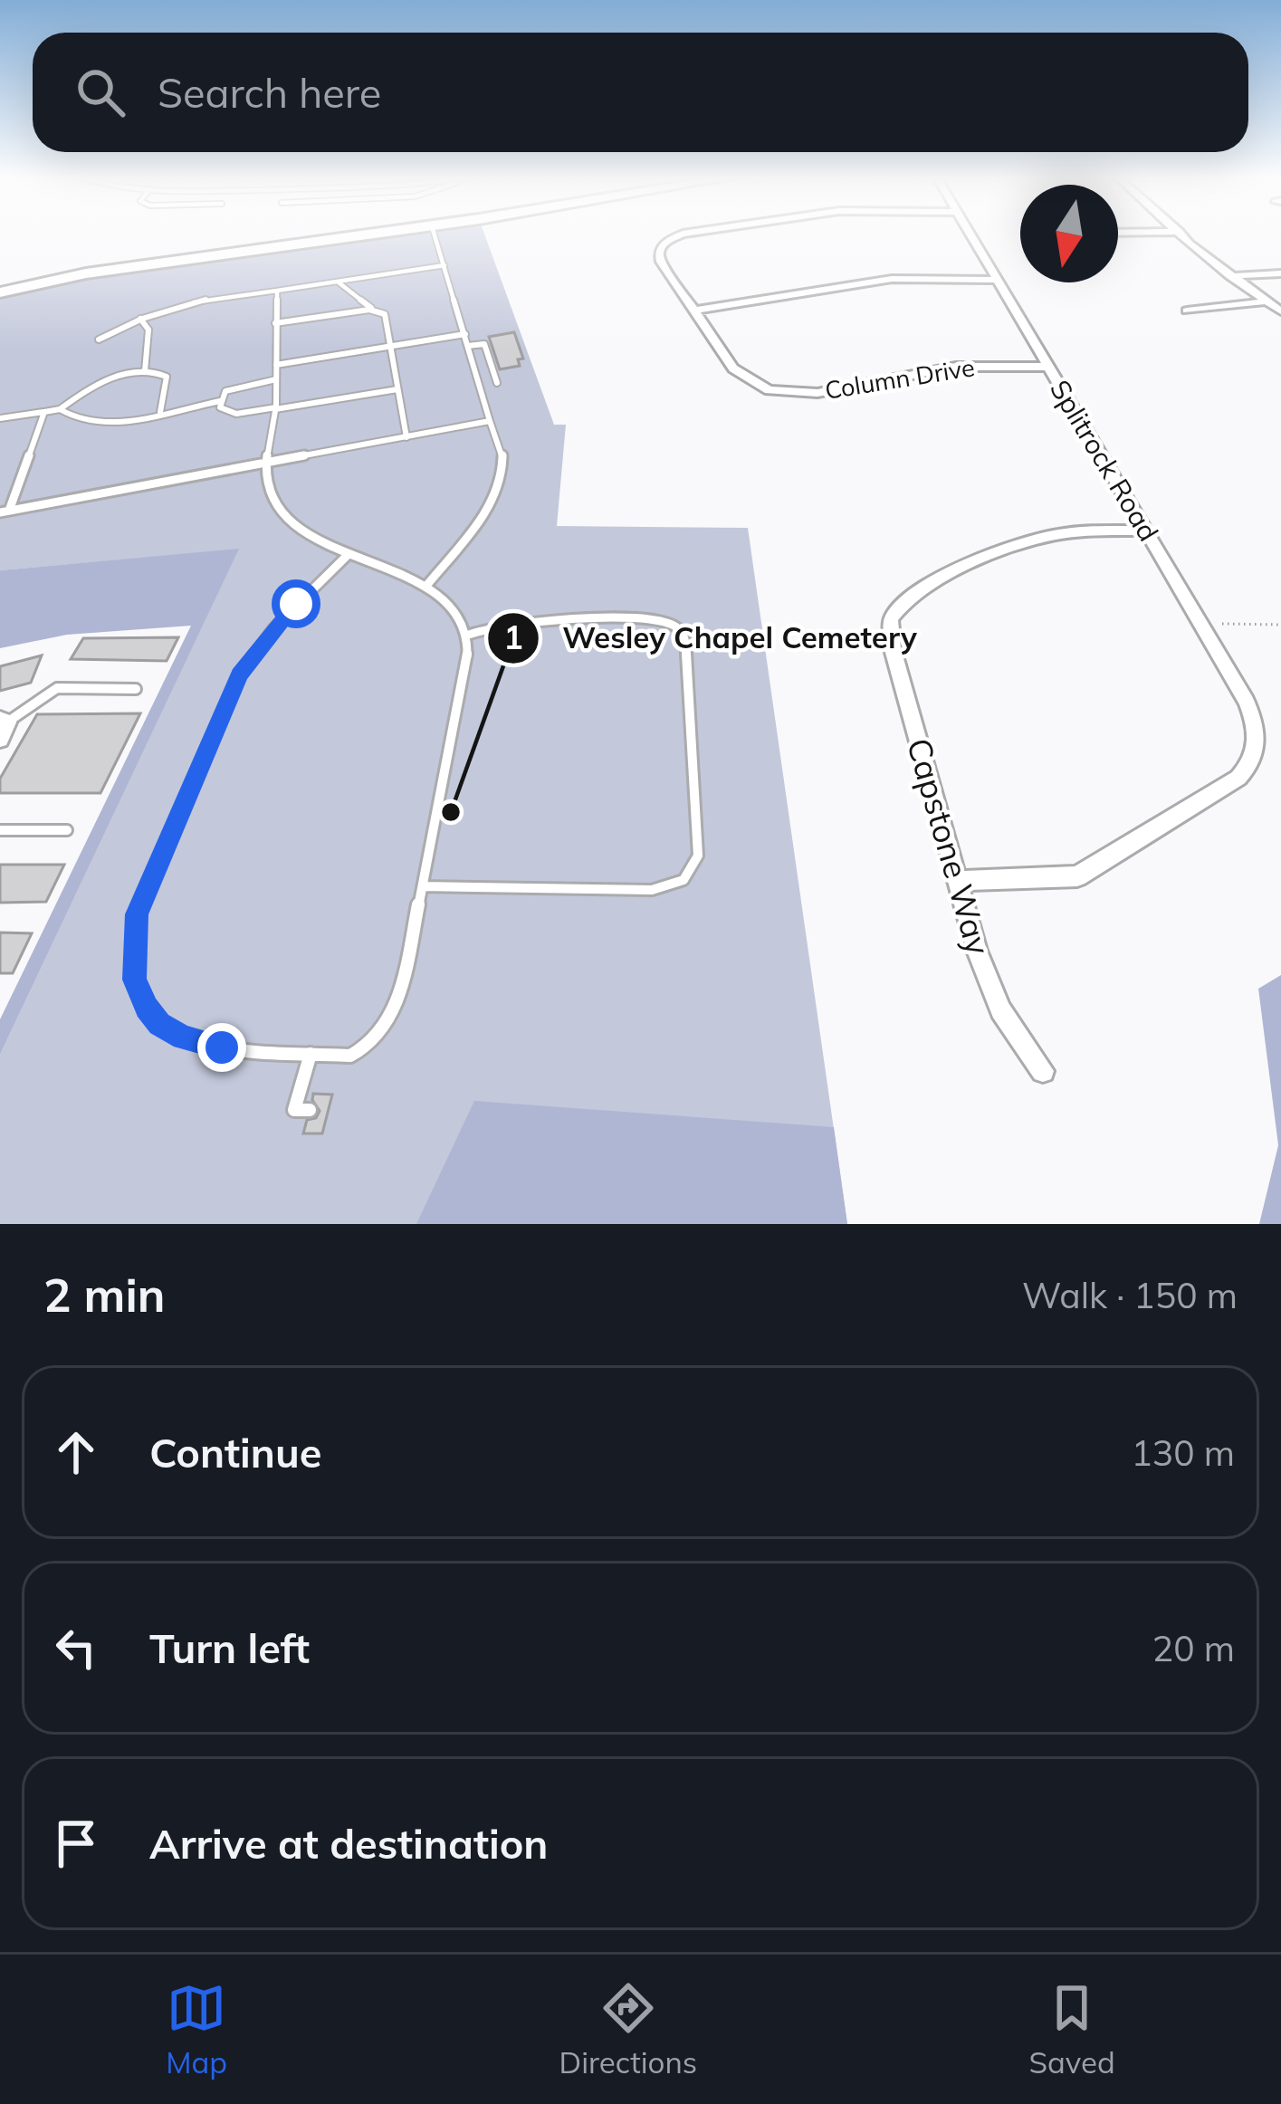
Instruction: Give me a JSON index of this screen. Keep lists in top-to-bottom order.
{
  "streets": {
    "street": ["Column Drive", "Splitrock Road", "Capstone Way"]
  },
  "crossings": [
    ["Column Drive", "Splitrock Road"],
    ["Splitrock Road", "Capstone Way"]
  ],
  "places": ["Wesley Chapel Cemetery"],
  "north": "bottom",
  "page": {
    "search": "Search here",
    "heading": ["2 min", "Walk · 150 m"],
    "list": [
      ["Continue", "130 m"],
      ["Turn left", "20 m"],
      "Arrive at destination"
    ],
    "nav": ["Map", "Directions", "Saved"]
  }
}
